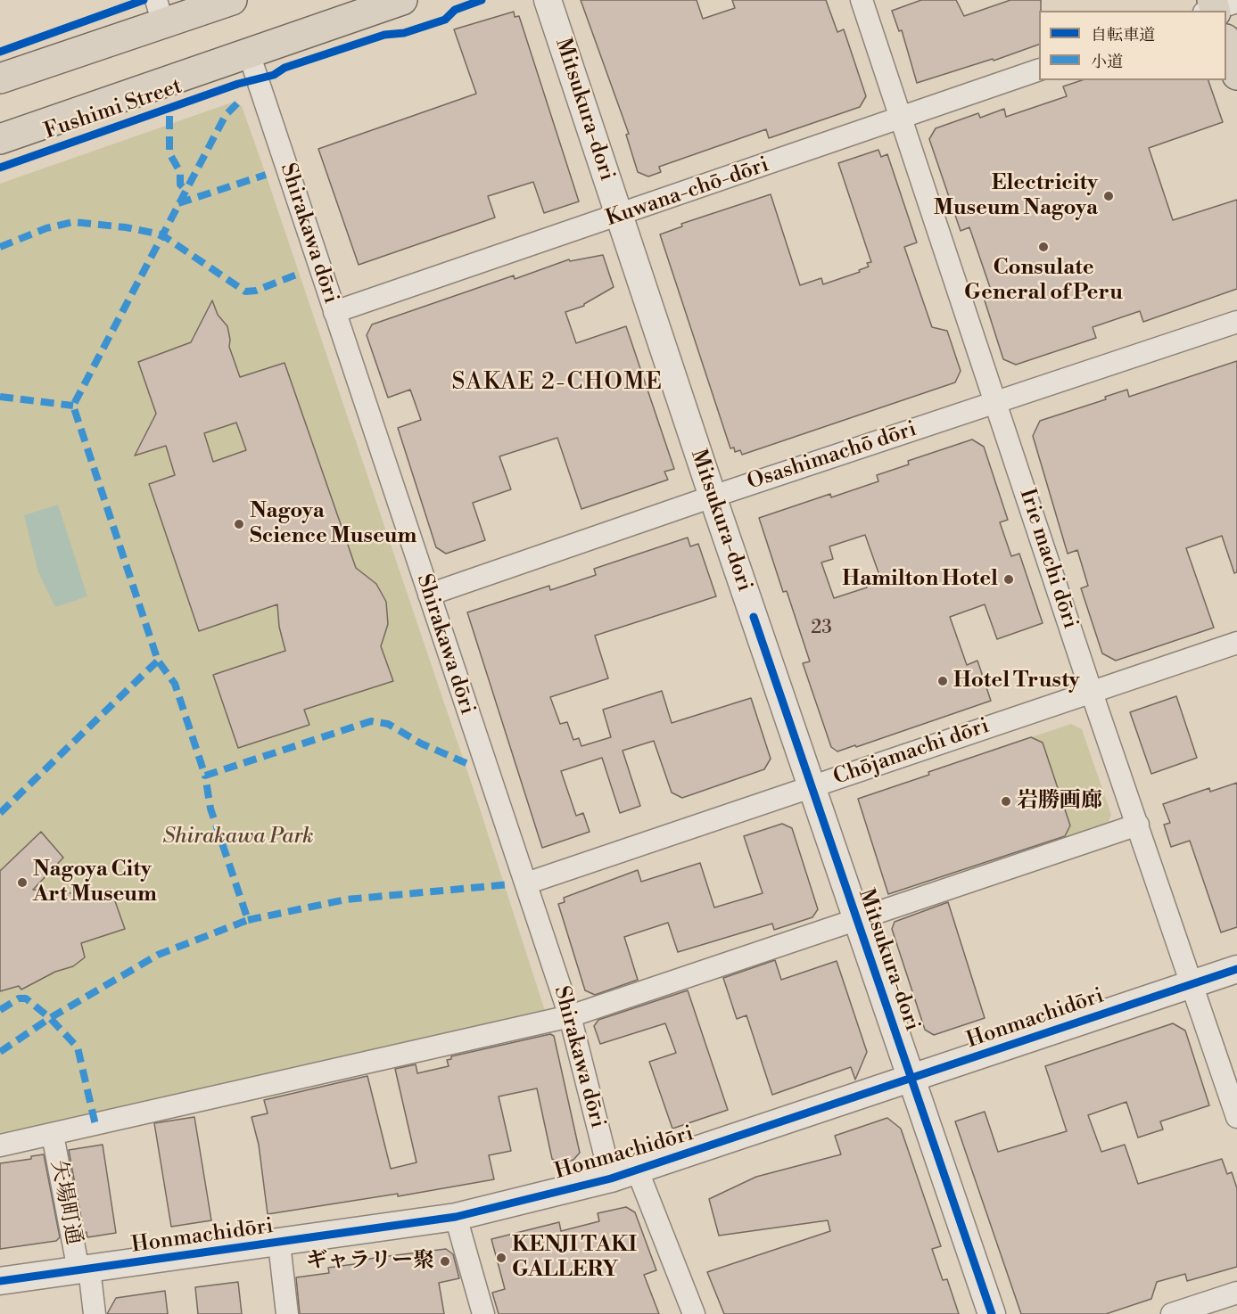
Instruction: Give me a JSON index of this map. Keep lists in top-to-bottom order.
{
  "streets": {
    "main road": ["Fushimi Street"],
    "street": [
      "Mitsukura-dori",
      "Kuwana-chō-dōri",
      "Shirakawa dōri",
      "Osashimachō dōri",
      "Irie machi dōri",
      "Chōjamachi dōri",
      "Honmachidōri",
      "矢場町通"
    ]
  },
  "crossings": [
    ["Fushimi Street", "Shirakawa dōri"],
    ["Mitsukura-dori", "Kuwana-chō-dōri"],
    ["Mitsukura-dori", "Osashimachō dōri"],
    ["Mitsukura-dori", "Chōjamachi dōri"],
    ["Mitsukura-dori", "Honmachidōri"],
    ["Kuwana-chō-dōri", "Shirakawa dōri"],
    ["Kuwana-chō-dōri", "Irie machi dōri"],
    ["Shirakawa dōri", "Osashimachō dōri"],
    ["Shirakawa dōri", "Chōjamachi dōri"],
    ["Shirakawa dōri", "Honmachidōri"],
    ["Osashimachō dōri", "Irie machi dōri"],
    ["Irie machi dōri", "Chōjamachi dōri"],
    ["Irie machi dōri", "Honmachidōri"],
    ["Honmachidōri", "矢場町通"]
  ],
  "districts": ["SAKAE 2-CHOME"],
  "parks": ["Shirakawa Park"],
  "places": [
    "Electricity Museum Nagoya",
    "Consulate General of Peru",
    "Nagoya Science Museum",
    "Hamilton Hotel",
    "Hotel Trusty",
    "岩勝画廊",
    "Nagoya City Art Museum",
    "KENJI TAKI GALLERY",
    "ギャラリー聚"
  ],
  "house_numbers": ["23"],
  "legend": ["自転車道", "小道"]
}
